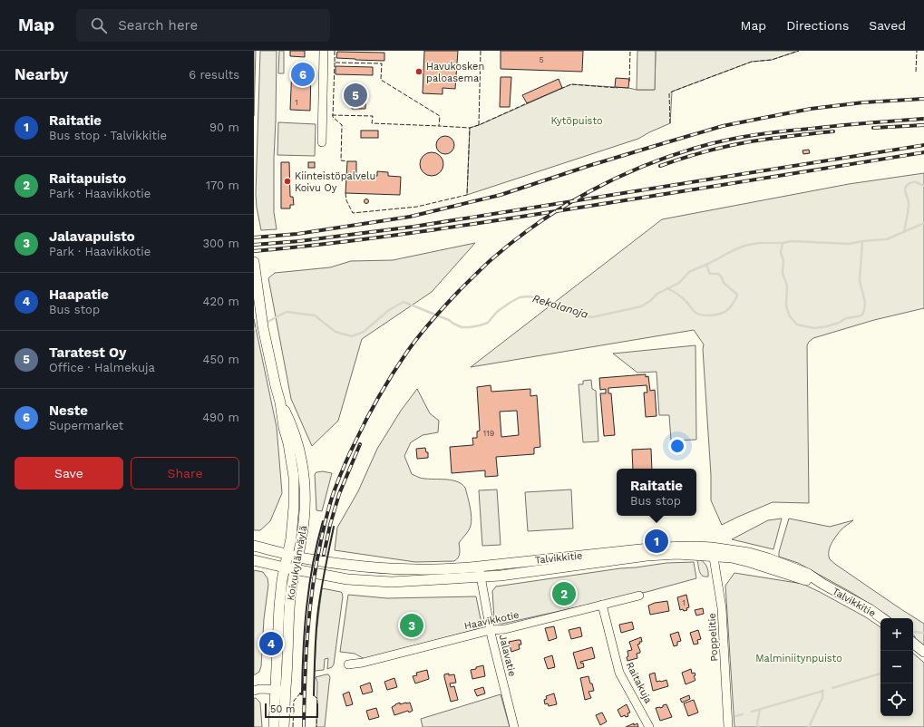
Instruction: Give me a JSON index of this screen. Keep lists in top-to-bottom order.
{
  "streets": {
    "main road": ["Talvikkitie", "Koivukylänväylä"],
    "street": [
      "Haavikkotie",
      "Poppelitie",
      "Jalavatie",
      "Raitakuja"
    ]
  },
  "crossings": [
    ["Talvikkitie", "Koivukylänväylä"],
    ["Talvikkitie", "Poppelitie"],
    ["Talvikkitie", "Jalavatie"],
    ["Haavikkotie", "Jalavatie"],
    ["Haavikkotie", "Raitakuja"]
  ],
  "water": ["Rekolanoja"],
  "parks": ["Kytöpuisto", "Malminiitynpuisto"],
  "places": ["Havukosken paloasema", "Kiinteistöpalvelu Koivu Oy"],
  "house_numbers": [
    "5",
    "1",
    "119",
    "1"
  ],
  "scale_bar": "50 m",
  "page": {
    "header": "Map",
    "search": "Search here",
    "nav": ["Map", "Directions", "Saved"],
    "heading": ["Nearby", "6 results"],
    "pins": [
      "6",
      "5",
      "1",
      "2",
      "3",
      "4"
    ],
    "list": [
      {
        "mark": "1",
        "name": "Raitatie",
        "note": "Bus stop · Talvikkitie",
        "value": "90 m"
      },
      {
        "mark": "2",
        "name": "Raitapuisto",
        "note": "Park · Haavikkotie",
        "value": "170 m"
      },
      {
        "mark": "3",
        "name": "Jalavapuisto",
        "note": "Park · Haavikkotie",
        "value": "300 m"
      },
      {
        "mark": "4",
        "name": "Haapatie",
        "note": "Bus stop",
        "value": "420 m"
      },
      {
        "mark": "5",
        "name": "Taratest Oy",
        "note": "Office · Halmekuja",
        "value": "450 m"
      },
      {
        "mark": "6",
        "name": "Neste",
        "note": "Supermarket",
        "value": "490 m"
      }
    ],
    "buttons": ["Save", "Share"],
    "popup": ["Raitatie", "Bus stop"],
    "map_buttons": ["+", "−"],
    "scale": "50 m"
  }
}
